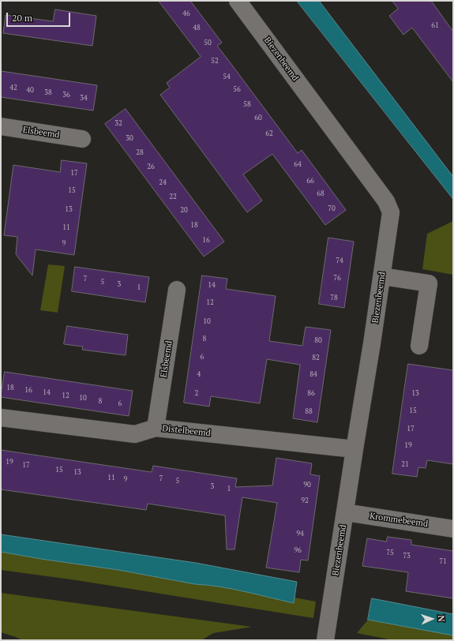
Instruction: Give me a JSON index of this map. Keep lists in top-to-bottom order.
{
  "streets": {
    "street": [
      "Biezenbeemd",
      "Elsbeemd",
      "Distelbeemd",
      "Krommebeemd"
    ]
  },
  "crossings": [
    ["Biezenbeemd", "Distelbeemd"],
    ["Biezenbeemd", "Krommebeemd"],
    ["Elsbeemd", "Distelbeemd"]
  ],
  "house_numbers": [
    "46",
    "61",
    "48",
    "50",
    "52",
    "54",
    "42",
    "56",
    "40",
    "38",
    "36",
    "34",
    "58",
    "60",
    "32",
    "62",
    "30",
    "28",
    "64",
    "26",
    "17",
    "66",
    "24",
    "15",
    "68",
    "22",
    "70",
    "13",
    "20",
    "18",
    "11",
    "16",
    "9",
    "74",
    "76",
    "7",
    "5",
    "3",
    "14",
    "1",
    "78",
    "12",
    "10",
    "8",
    "80",
    "6",
    "82",
    "4",
    "84",
    "18",
    "16",
    "14",
    "2",
    "86",
    "13",
    "12",
    "10",
    "8",
    "6",
    "15",
    "88",
    "17",
    "19",
    "19",
    "21",
    "17",
    "15",
    "13",
    "11",
    "7",
    "9",
    "5",
    "90",
    "3",
    "1",
    "92",
    "94",
    "96",
    "75",
    "73",
    "71"
  ],
  "scale_bar": "20 m",
  "north": "right"
}
